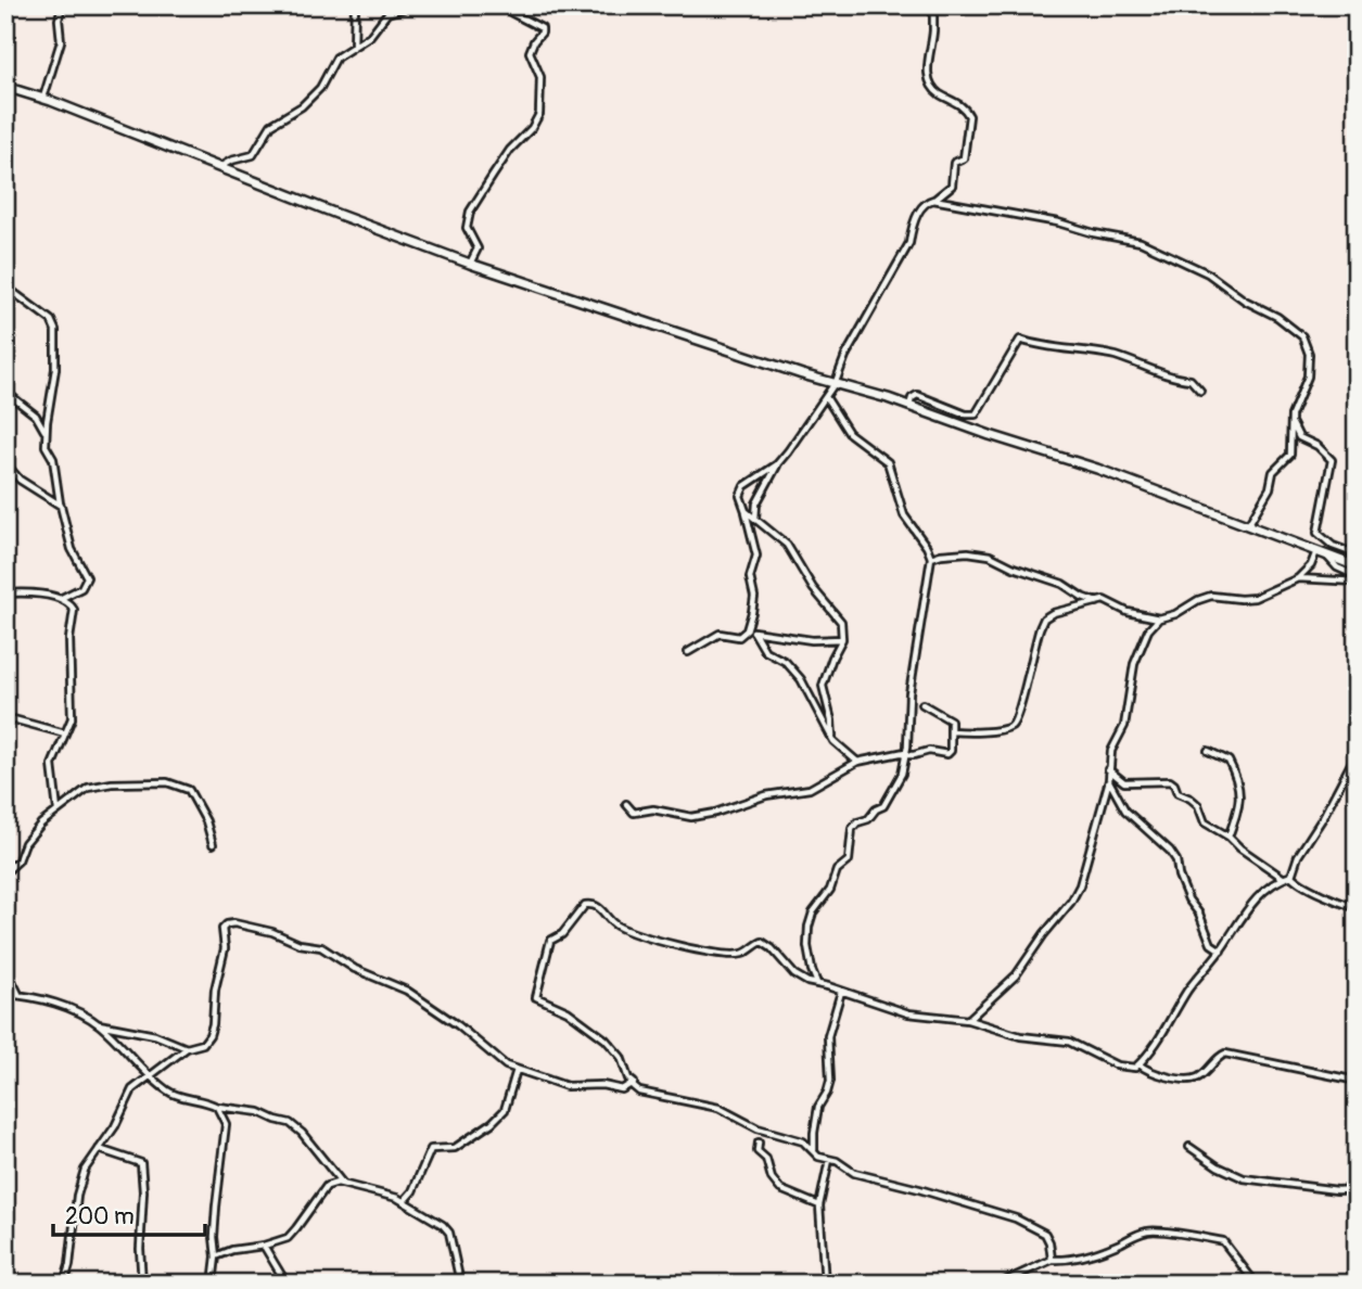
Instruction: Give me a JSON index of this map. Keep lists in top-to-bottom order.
{
  "scale_bar": "200 m"
}
